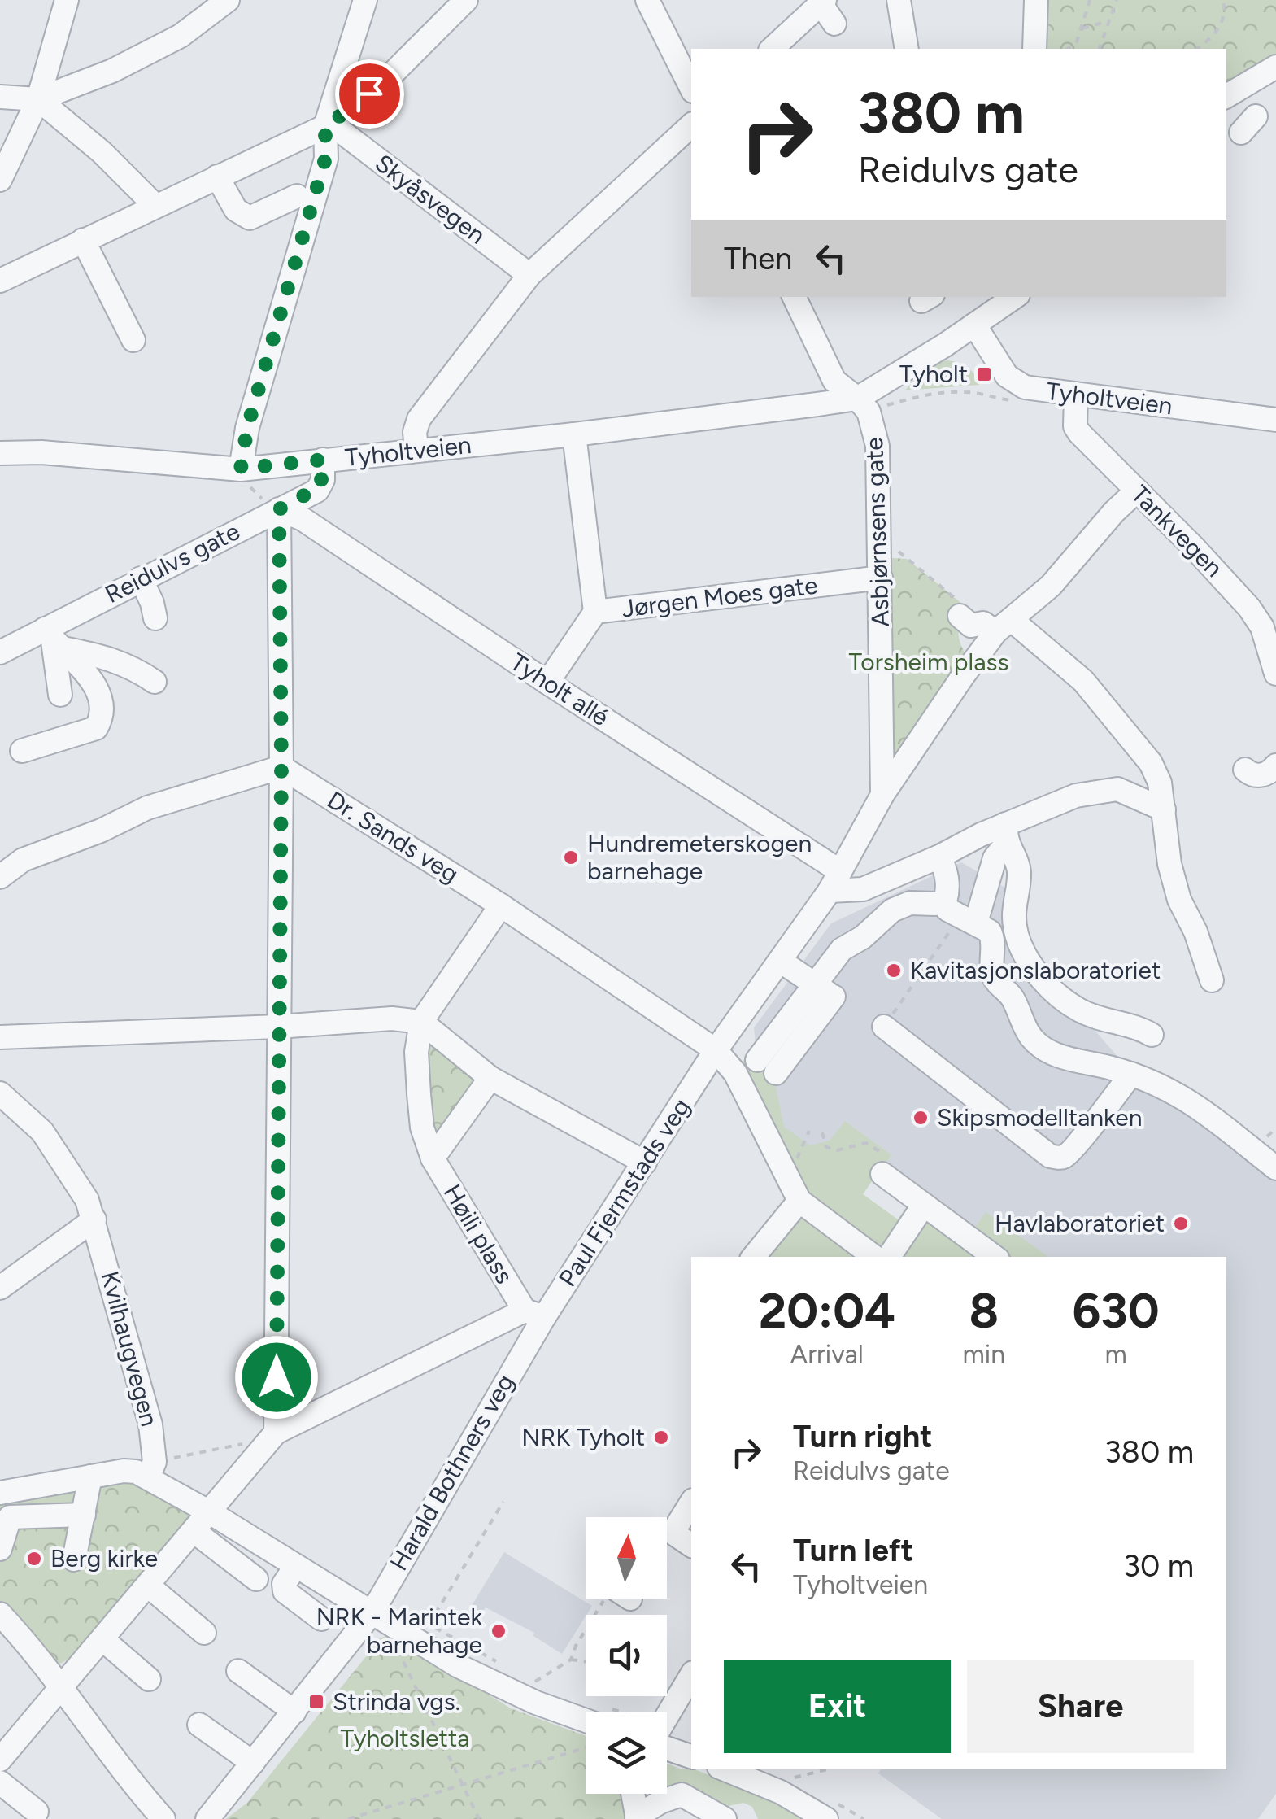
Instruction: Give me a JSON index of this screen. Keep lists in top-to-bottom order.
{
  "streets": {
    "street": [
      "Skyåsvegen",
      "Tyholtveien",
      "Tankvegen",
      "Asbjørnsens gate",
      "Reidulvs gate",
      "Jørgen Moes gate",
      "Tyholt allé",
      "Dr. Sands veg",
      "Paul Fjermstads veg",
      "Høili plass",
      "Kvilhaugvegen",
      "Harald Bothners veg"
    ]
  },
  "crossings": [
    ["Tyholtveien", "Tankvegen"],
    ["Tyholtveien", "Asbjørnsens gate"],
    ["Tyholtveien", "Reidulvs gate"],
    ["Tankvegen", "Paul Fjermstads veg"],
    ["Asbjørnsens gate", "Jørgen Moes gate"],
    ["Asbjørnsens gate", "Paul Fjermstads veg"],
    ["Reidulvs gate", "Tyholt allé"],
    ["Jørgen Moes gate", "Tyholt allé"],
    ["Tyholt allé", "Paul Fjermstads veg"],
    ["Dr. Sands veg", "Paul Fjermstads veg"],
    ["Paul Fjermstads veg", "Høili plass"],
    ["Paul Fjermstads veg", "Harald Bothners veg"],
    ["Høili plass", "Harald Bothners veg"]
  ],
  "parks": ["Torsheim plass", "Tyholtsletta"],
  "places": {
    "transit": ["Tyholt", "Strinda vgs."],
    "other": [
      "Hundremeterskogen barnehage",
      "Kavitasjonslaboratoriet",
      "Skipsmodelltanken",
      "Havlaboratoriet",
      "NRK Tyholt",
      "Berg kirke",
      "NRK - Marintek barnehage"
    ]
  },
  "north": "top",
  "page": {
    "turn": ["380 m", "Reidulvs gate"],
    "then": "Then",
    "eta": [
      "20:04",
      "Arrival",
      "8",
      "min",
      "630",
      "m"
    ],
    "list": [
      {
        "name": "Turn right",
        "note": "Reidulvs gate",
        "value": "380 m"
      },
      {
        "name": "Turn left",
        "note": "Tyholtveien",
        "value": "30 m"
      }
    ],
    "buttons": ["Exit", "Share"]
  }
}
